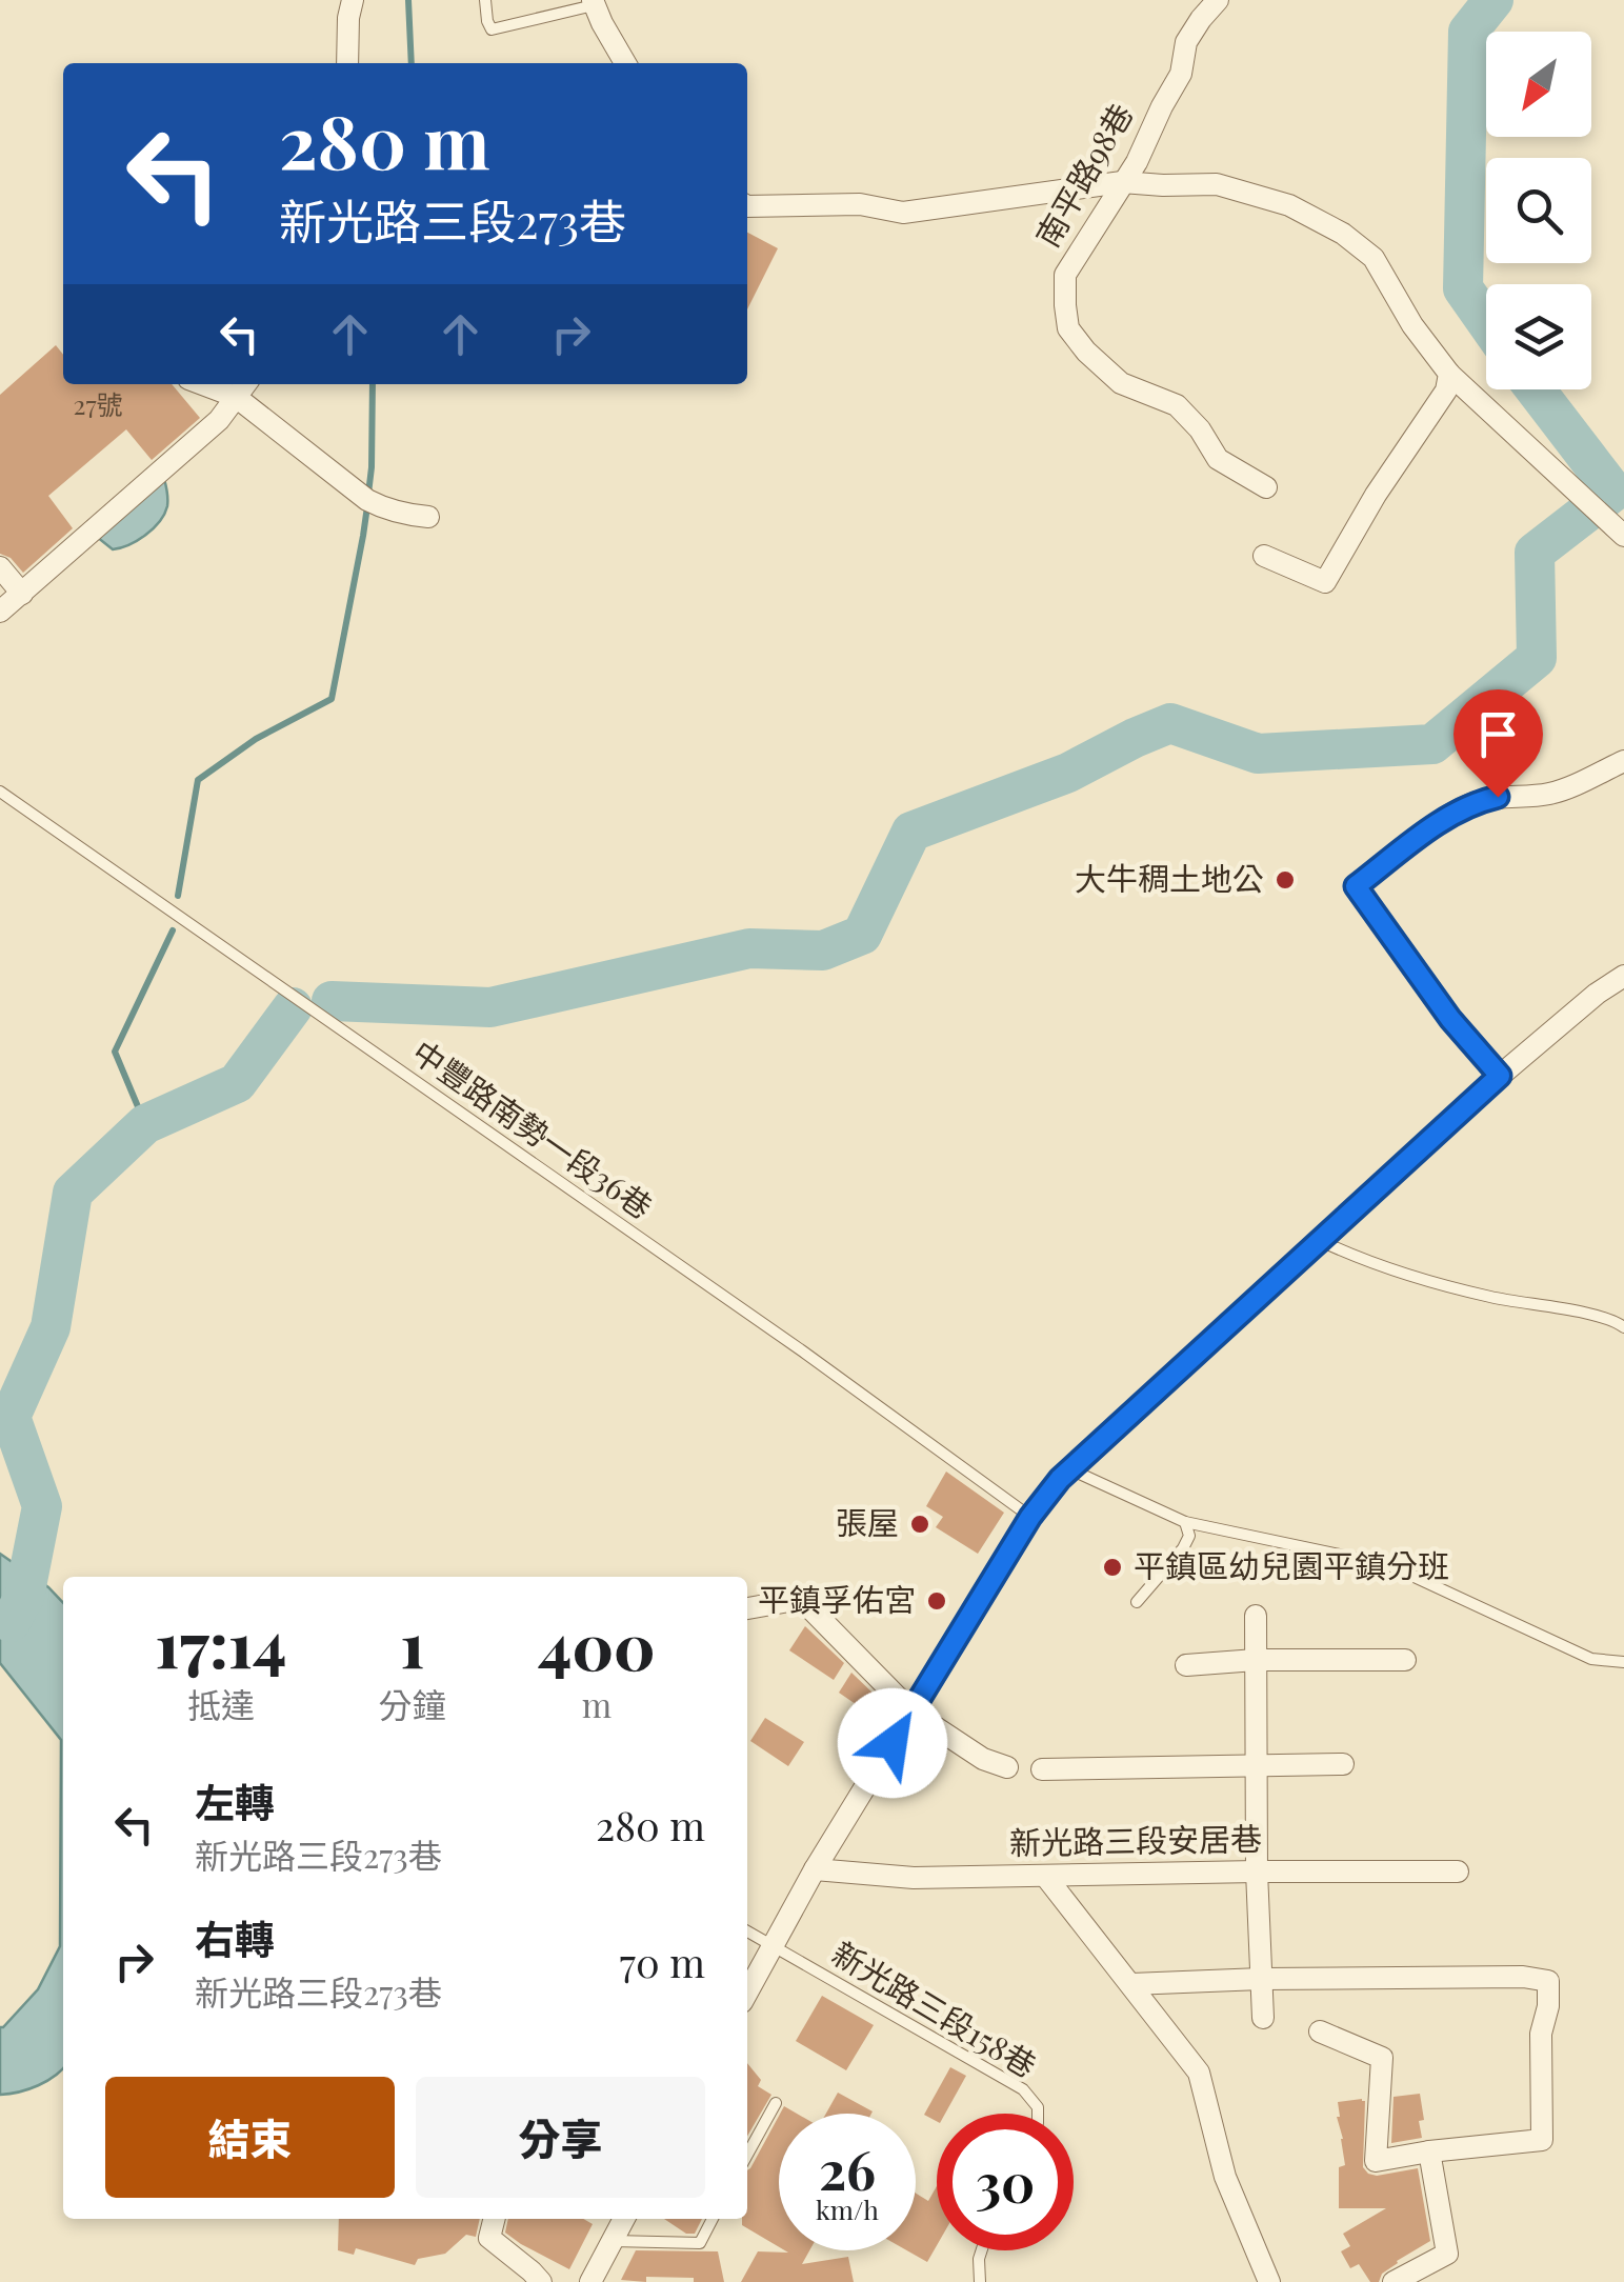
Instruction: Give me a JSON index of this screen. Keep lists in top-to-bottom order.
{
  "streets": {
    "street": ["南平路98巷", "新光路三段安居巷"],
    "lane": ["中豐路南勢一段36巷", "新光路三段158巷"]
  },
  "places": [
    "大牛稠土地公",
    "張屋",
    "平鎮區幼兒園平鎮分班",
    "平鎮孚佑宮"
  ],
  "house_numbers": ["27號"],
  "north": "bottom left",
  "page": {
    "turn": ["280 m", "新光路三段273巷"],
    "eta": [
      "17:14",
      "抵達",
      "1",
      "分鐘",
      "400",
      "m"
    ],
    "list": [
      {
        "name": "左轉",
        "note": "新光路三段273巷",
        "value": "280 m"
      },
      {
        "name": "右轉",
        "note": "新光路三段273巷",
        "value": "70 m"
      }
    ],
    "buttons": ["結束", "分享"],
    "speed": "26 km/h",
    "limit": "30"
  }
}
